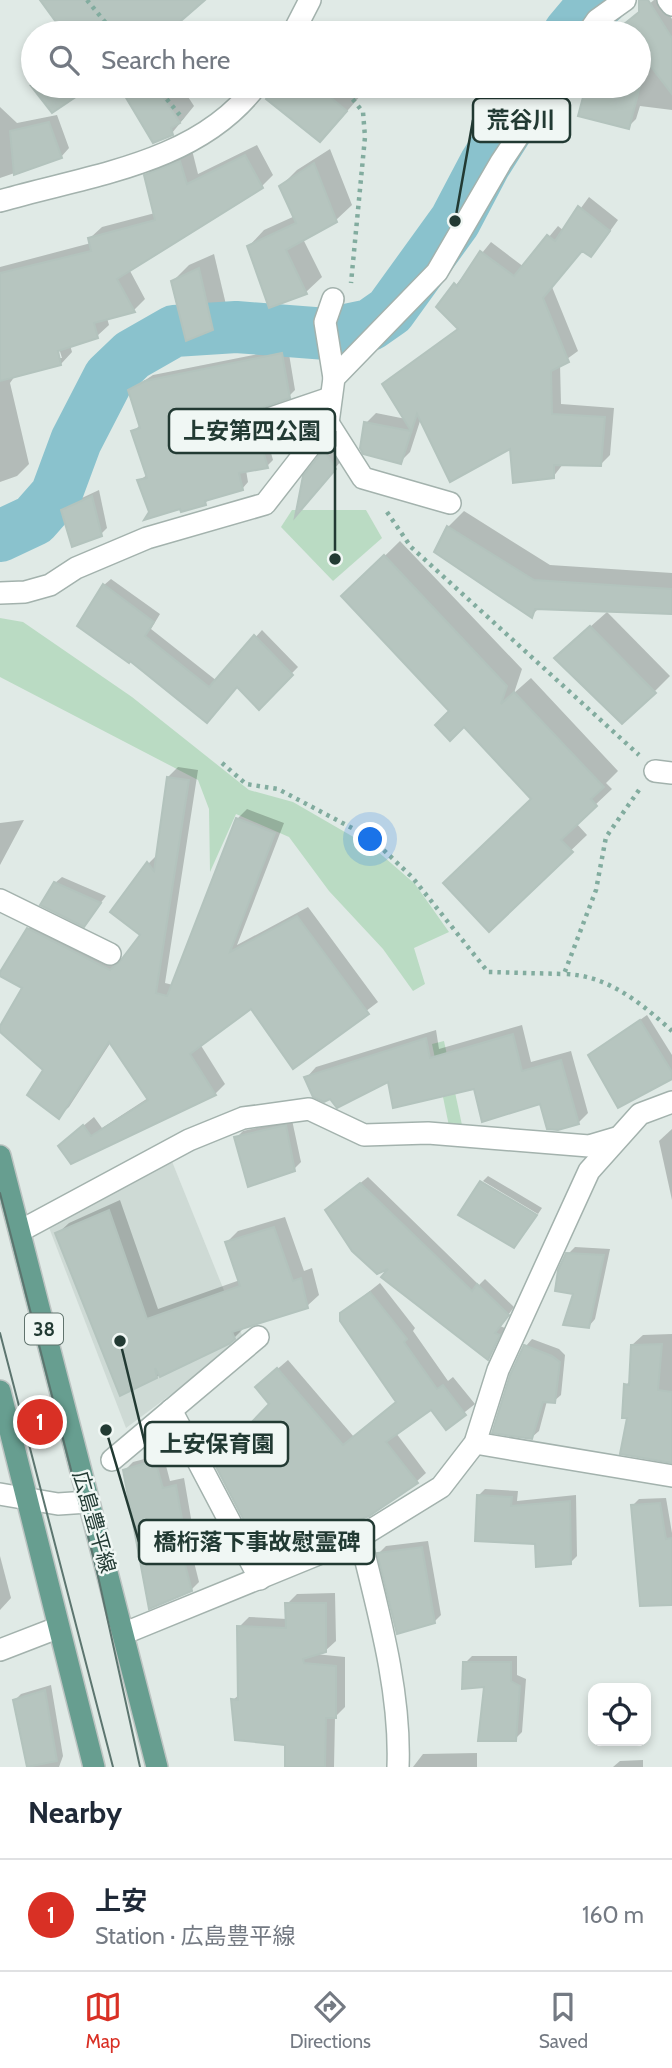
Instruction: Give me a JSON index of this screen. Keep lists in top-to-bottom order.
{
  "streets": {
    "main road": ["38", "広島豊平線"]
  },
  "places": [
    "荒谷川",
    "上安第四公園",
    "上安保育園",
    "橋桁落下事故慰霊碑"
  ],
  "page": {
    "search": "Search here",
    "pins": "1",
    "heading": "Nearby",
    "list": [
      {
        "mark": "1",
        "name": "上安",
        "note": "Station · 広島豊平線",
        "value": "160 m"
      }
    ],
    "nav": ["Map", "Directions", "Saved"]
  }
}
